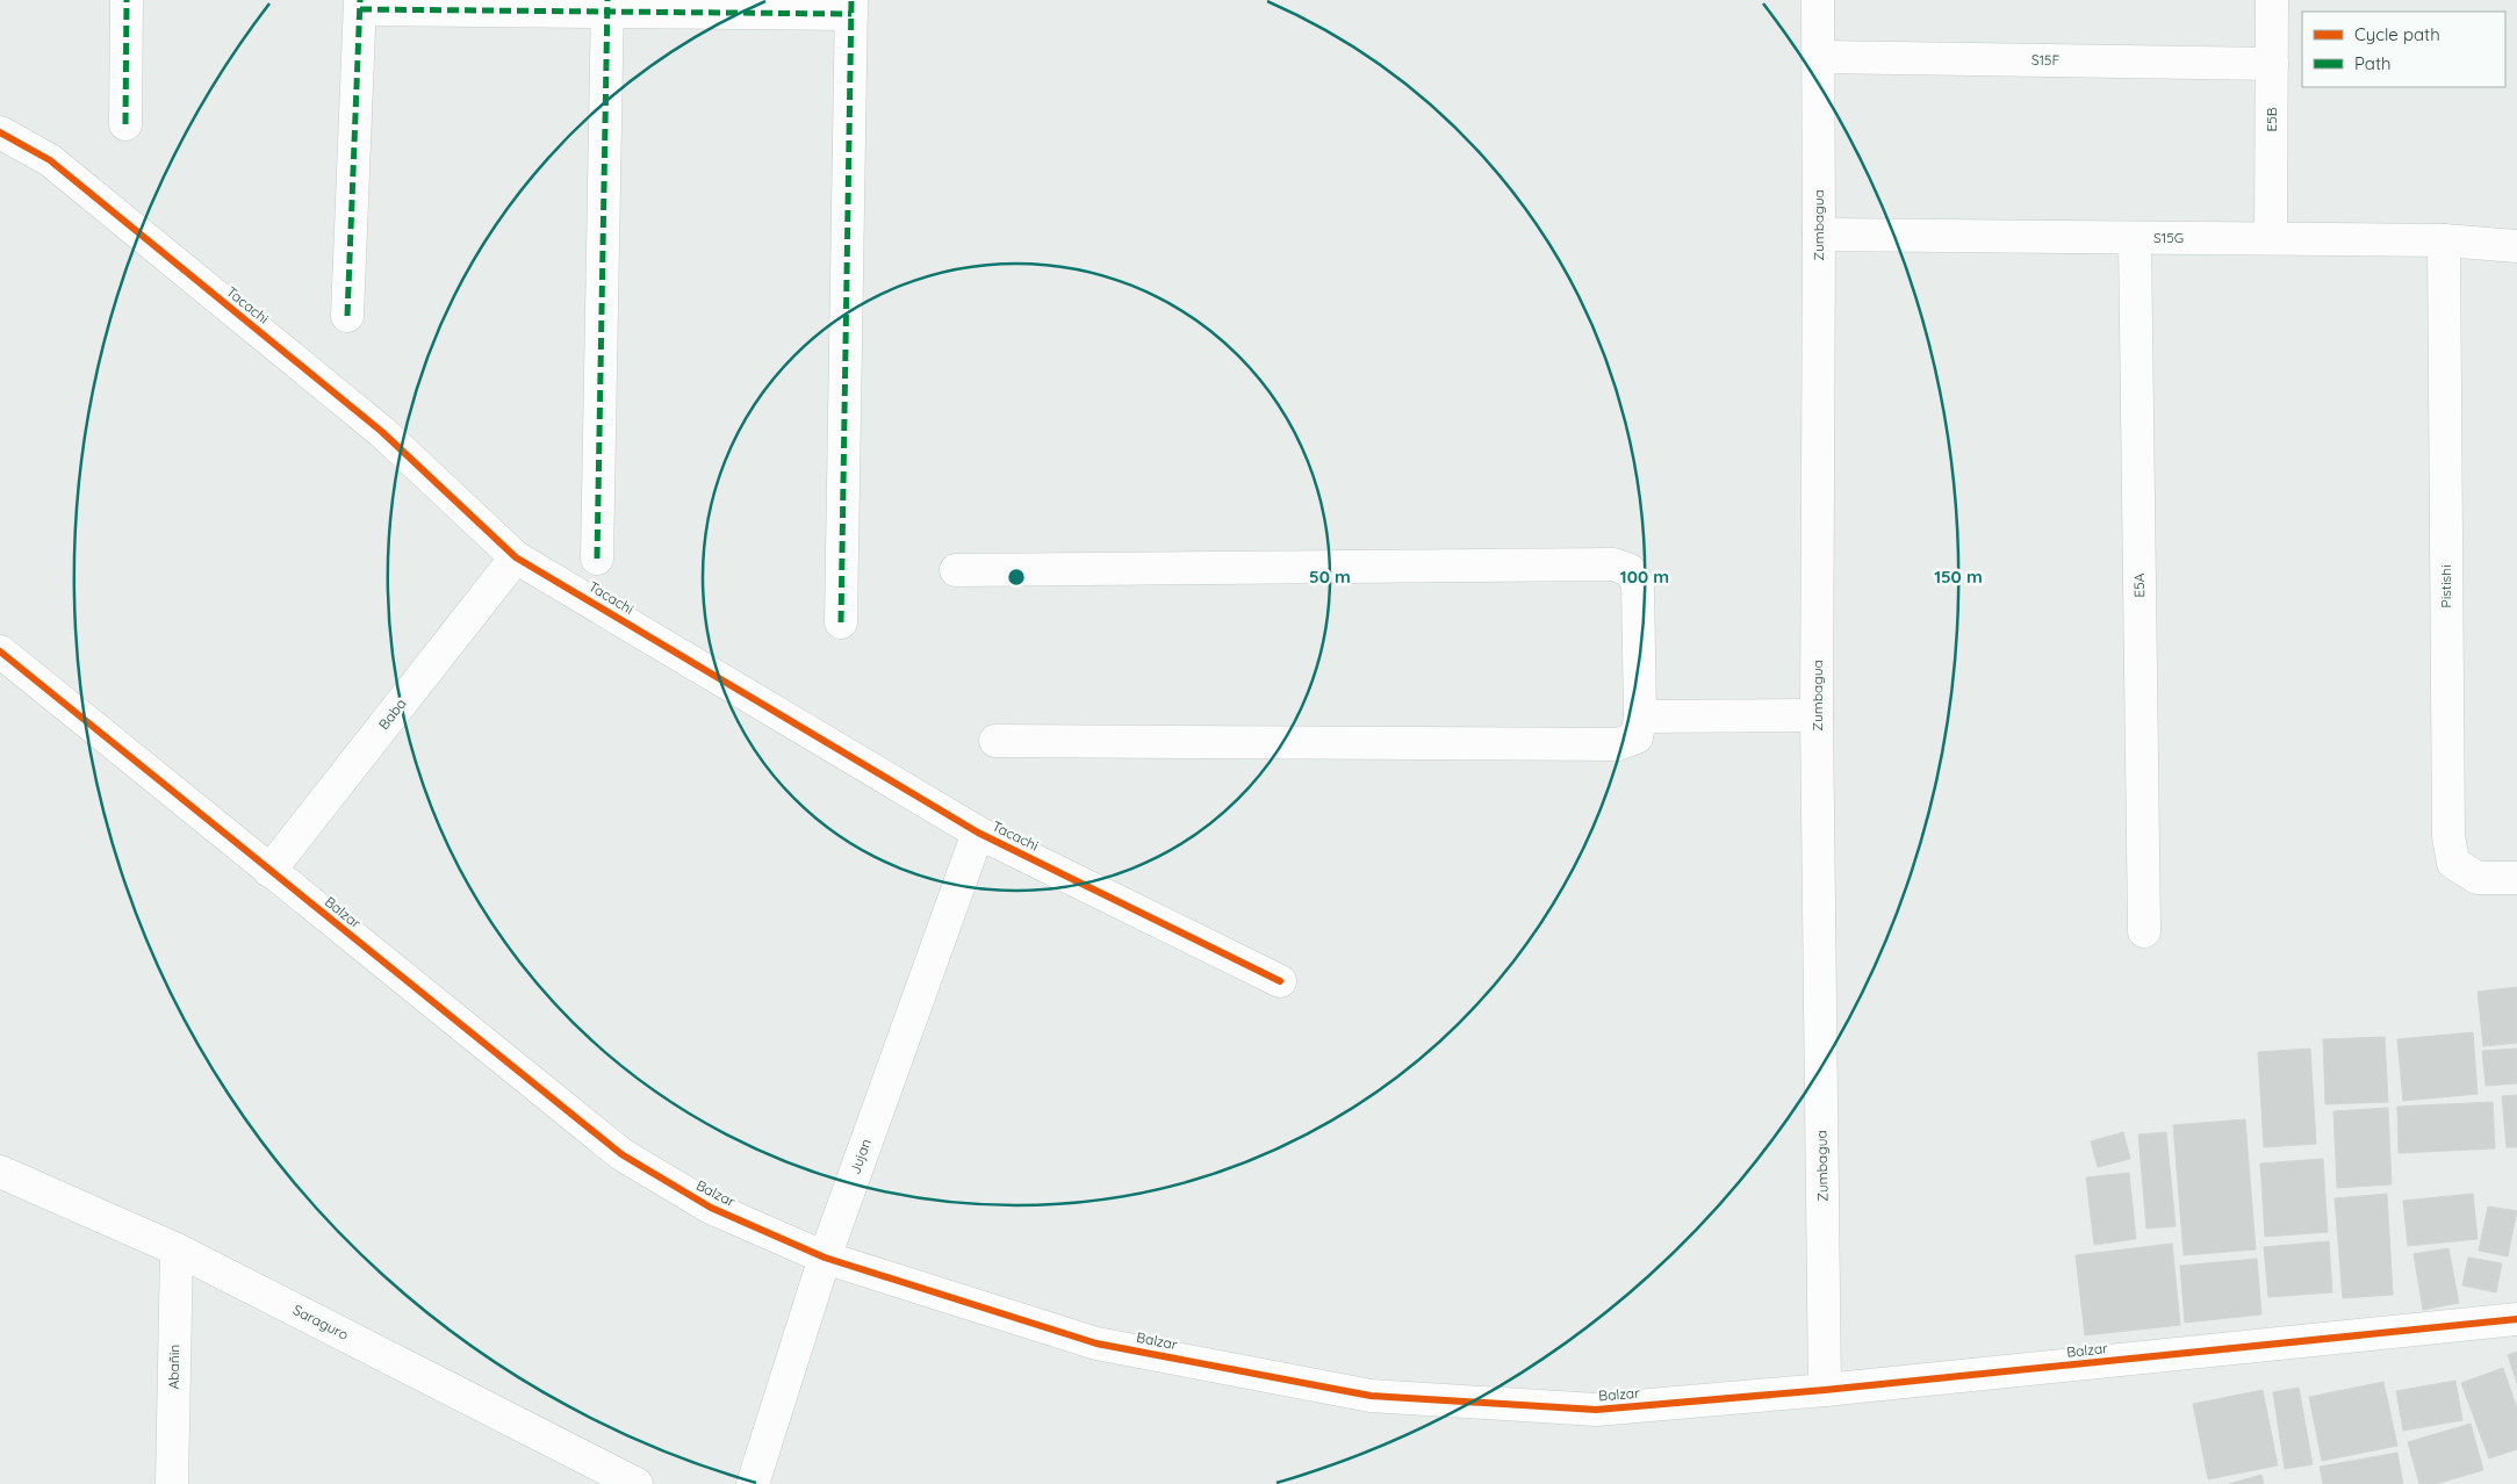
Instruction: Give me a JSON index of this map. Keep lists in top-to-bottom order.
{
  "streets": {
    "street": [
      "S15F",
      "E5B",
      "Zumbagua",
      "S15G",
      "Tacachi",
      "E5A",
      "Pistishi",
      "Baba",
      "Balzar",
      "Jujan",
      "Saraguro",
      "Abañin"
    ]
  },
  "crossings": [
    ["S15F", "E5B"],
    ["S15F", "Zumbagua"],
    ["E5B", "S15G"],
    ["Zumbagua", "S15G"],
    ["Zumbagua", "Balzar"],
    ["S15G", "E5A"],
    ["S15G", "Pistishi"],
    ["Tacachi", "Baba"],
    ["Tacachi", "Jujan"],
    ["Baba", "Balzar"],
    ["Balzar", "Jujan"],
    ["Saraguro", "Abañin"]
  ],
  "legend": ["Cycle path", "Path"],
  "rings": ["50 m", "100 m", "150 m"]
}
